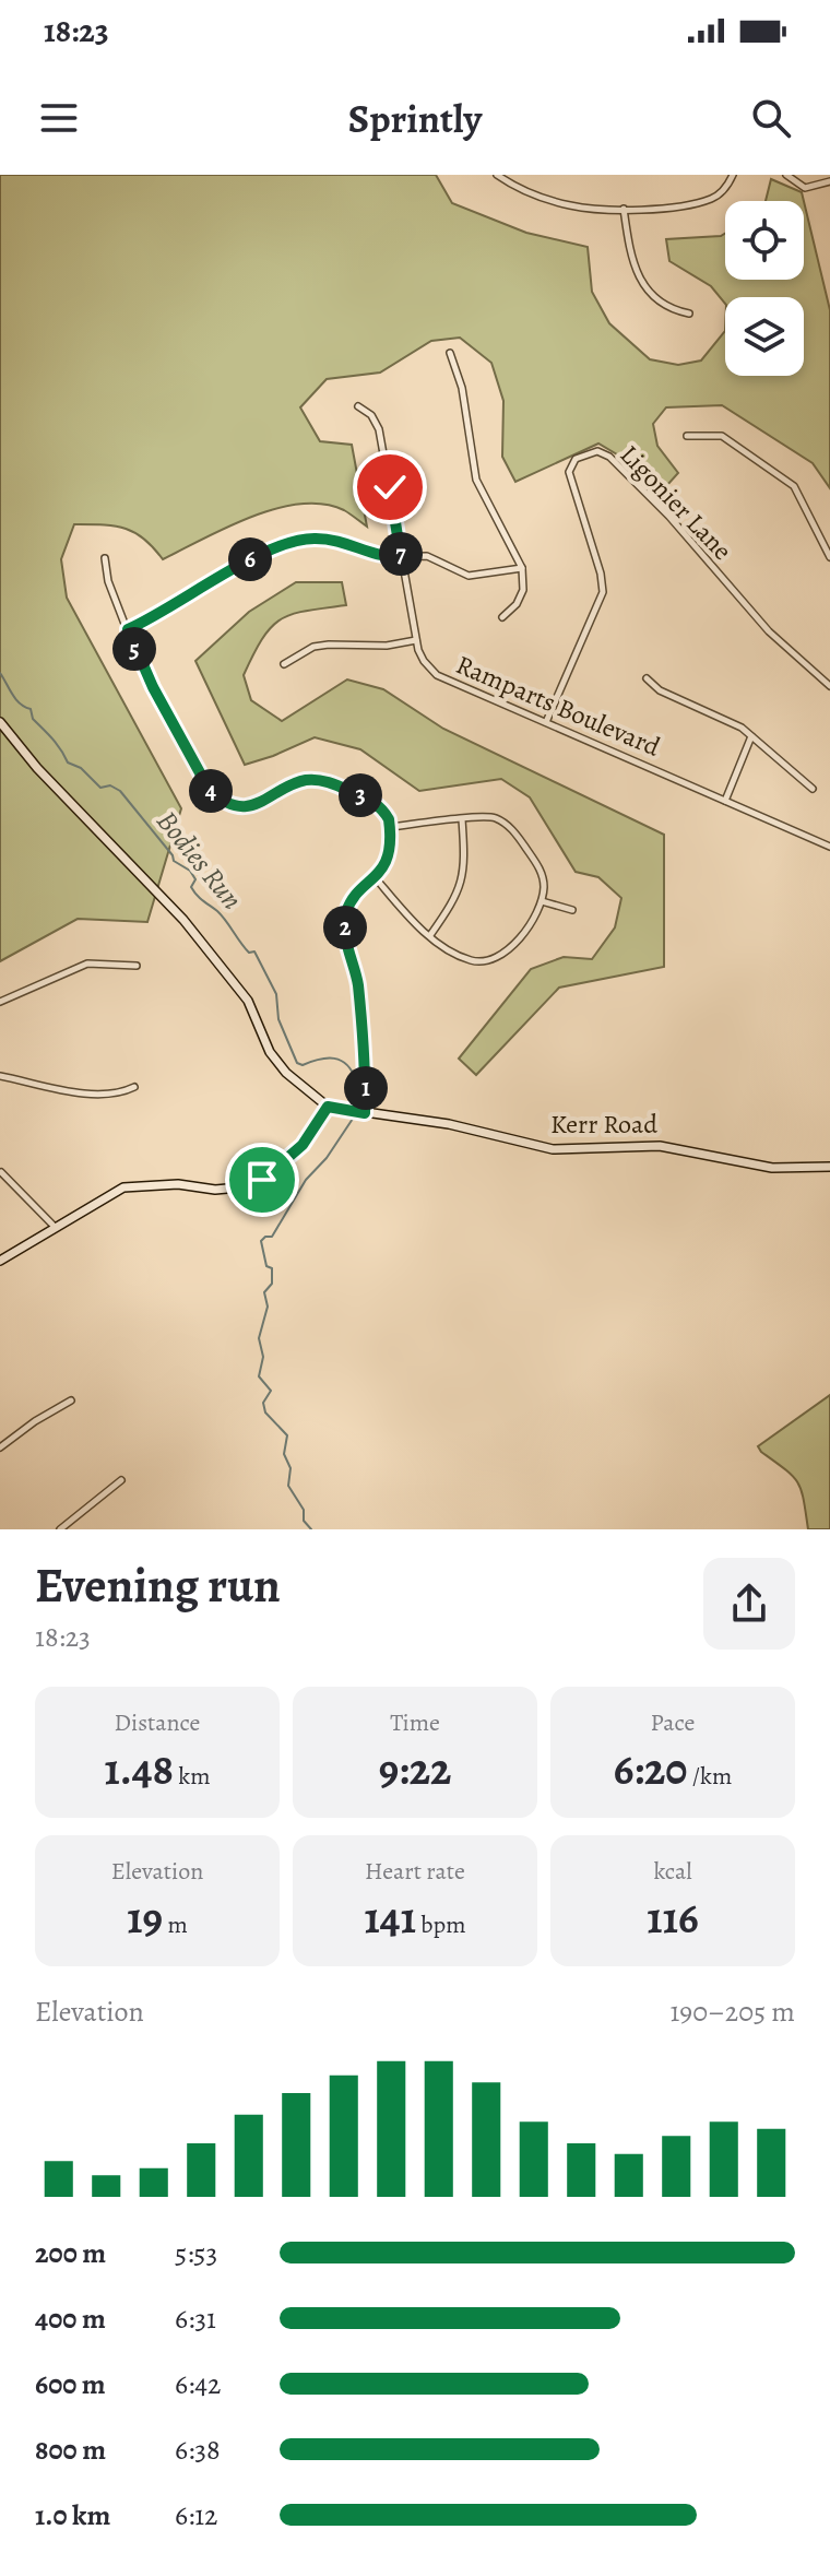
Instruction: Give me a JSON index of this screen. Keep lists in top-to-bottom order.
{
  "streets": {
    "street": ["Ligonier Lane", "Ramparts Boulevard", "Kerr Road"]
  },
  "crossings": [
    ["Ligonier Lane", "Ramparts Boulevard"]
  ],
  "water": ["Bodies Run"],
  "page": {
    "status": "18:23",
    "header": "Sprintly",
    "pins": [
      "7",
      "6",
      "5",
      "4",
      "3",
      "2",
      "1"
    ],
    "heading": ["Evening run", "18:23"],
    "stats": [
      ["Distance", "1.48 km"],
      ["Time", "9:22"],
      ["Pace", "6:20 /km"],
      ["Elevation", "19 m"],
      ["Heart rate", "141 bpm"],
      ["kcal", "116"]
    ],
    "chart": ["Elevation", "190–205 m"],
    "list": [
      {
        "name": "200 m",
        "note": "5:53"
      },
      {
        "name": "400 m",
        "note": "6:31"
      },
      {
        "name": "600 m",
        "note": "6:42"
      },
      {
        "name": "800 m",
        "note": "6:38"
      },
      {
        "name": "1.0 km",
        "note": "6:12"
      }
    ]
  }
}
